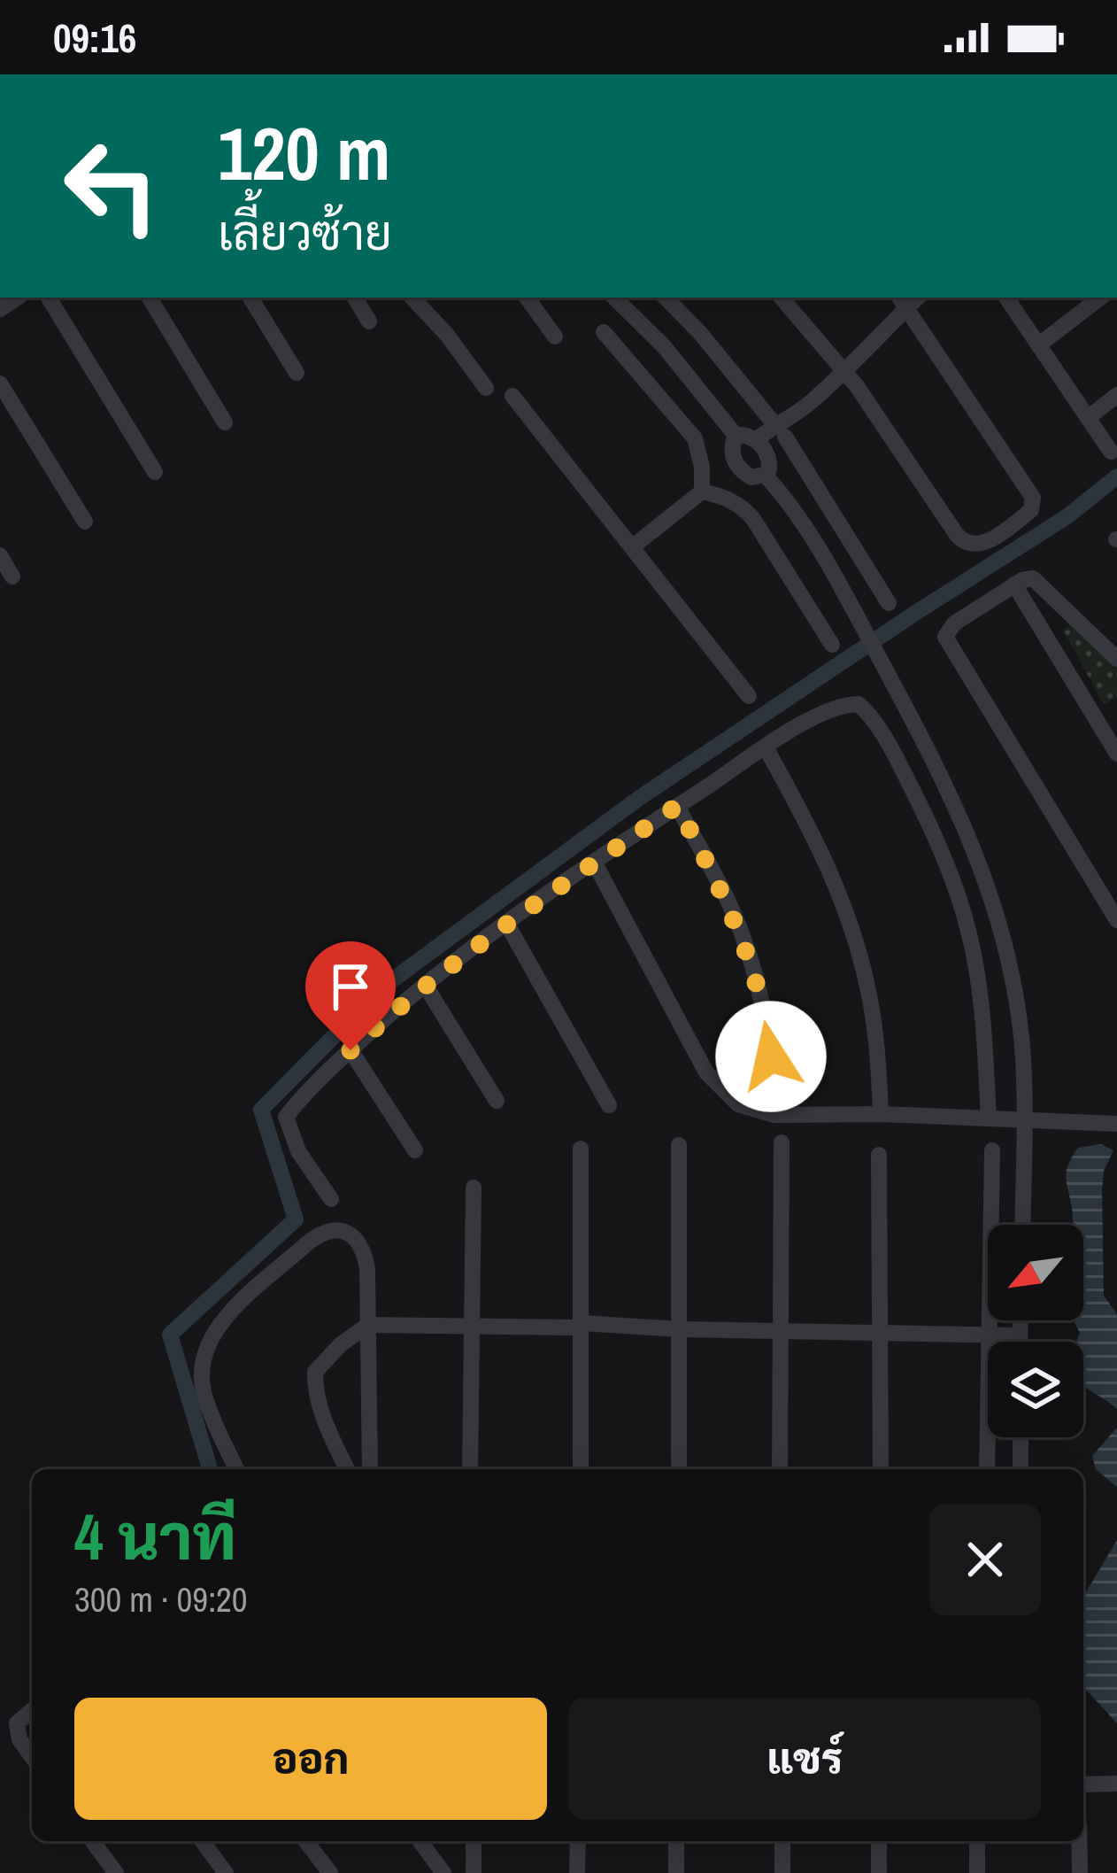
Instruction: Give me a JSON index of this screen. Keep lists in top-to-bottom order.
{
  "north": "bottom left",
  "page": {
    "status": "09:16",
    "turn": ["120 m", "เลี้ยวซ้าย"],
    "heading": ["4 นาที", "300 m · 09:20"],
    "buttons": ["ออก", "แชร์"]
  }
}
